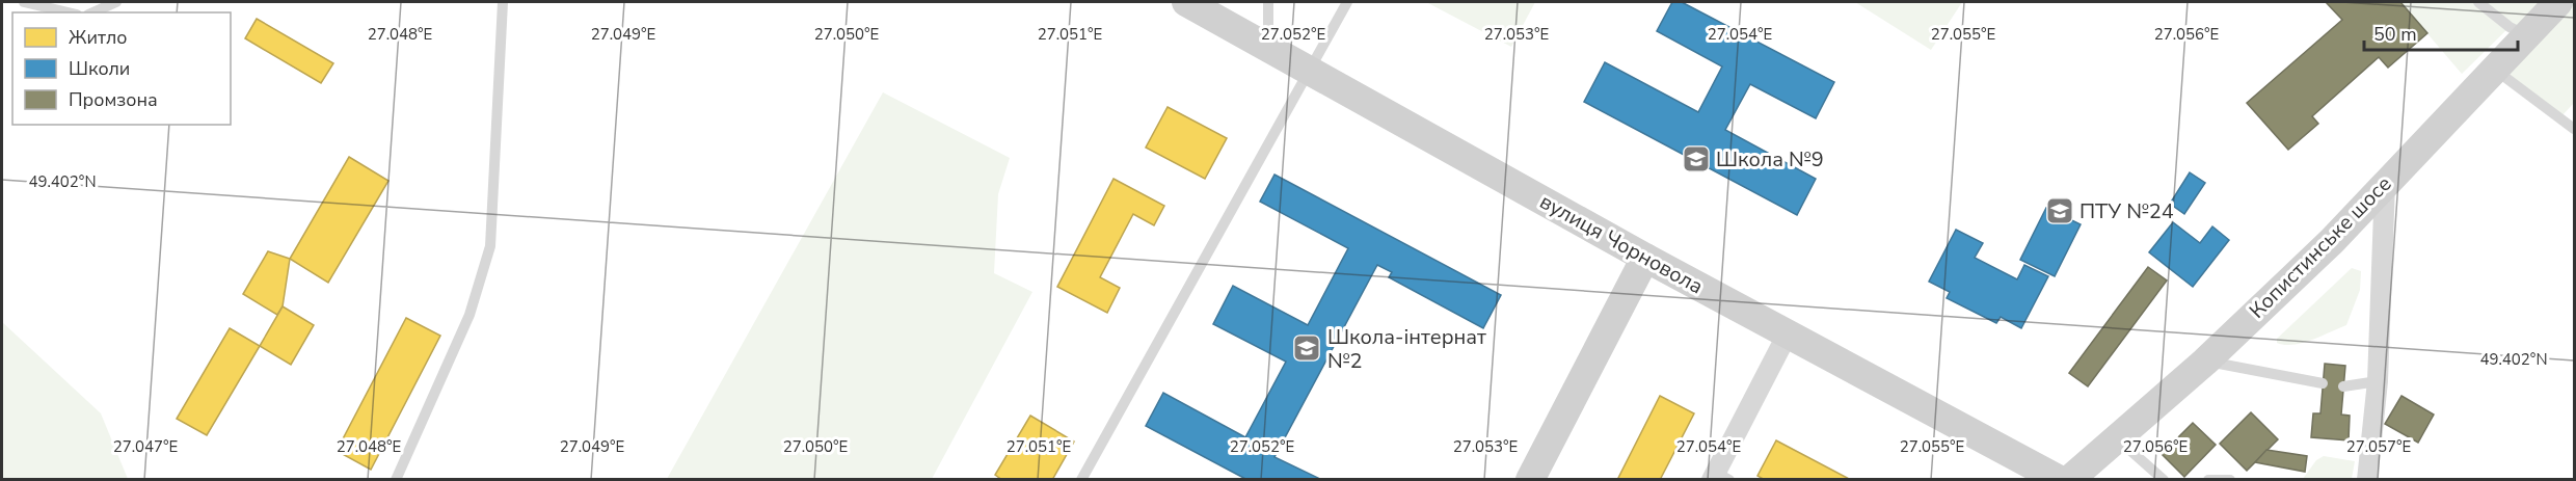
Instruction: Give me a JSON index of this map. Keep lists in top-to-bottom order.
{
  "streets": {
    "street": ["вулиця Чорновола", "Копистинське шосе"]
  },
  "places": {
    "school or university": ["Школа №9", "ПТУ №24", "Школа-інтернат №2"]
  },
  "legend": ["Житло", "Школи", "Промзона"],
  "scale_bar": "50 m",
  "coordinates": [
    "27.048°E",
    "27.049°E",
    "27.051°E",
    "27.052°E",
    "27.053°E",
    "27.054°E",
    "27.055°E",
    "27.056°E",
    "27.050°E",
    "49.402°N",
    "27.047°E",
    "27.057°E"
  ]
}
